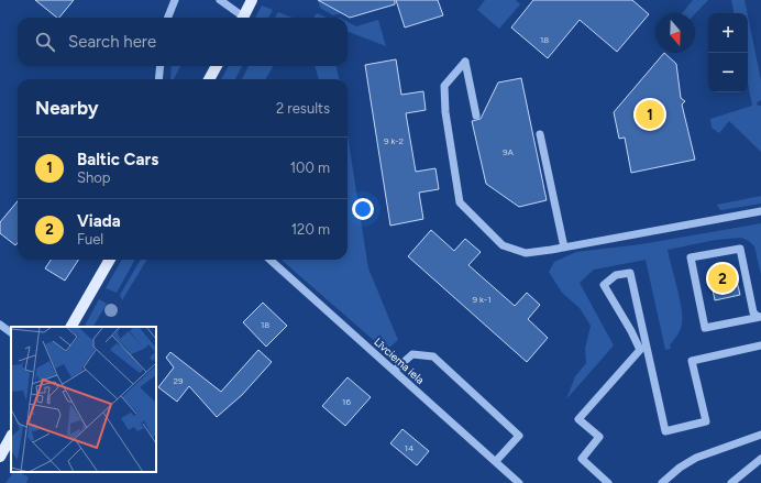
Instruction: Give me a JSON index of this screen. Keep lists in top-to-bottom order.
{
  "streets": {
    "street": ["Līvciema iela"]
  },
  "house_numbers": [
    "18",
    "9 k-2",
    "9A",
    "9 k-1",
    "18",
    "29",
    "16",
    "14"
  ],
  "north": "bottom",
  "page": {
    "map_buttons": ["+", "−"],
    "search": "Search here",
    "heading": ["Nearby", "2 results"],
    "pins": ["1", "2"],
    "list": [
      {
        "mark": "1",
        "name": "Baltic Cars",
        "note": "Shop",
        "value": "100 m"
      },
      {
        "mark": "2",
        "name": "Viada",
        "note": "Fuel",
        "value": "120 m"
      }
    ]
  }
}
